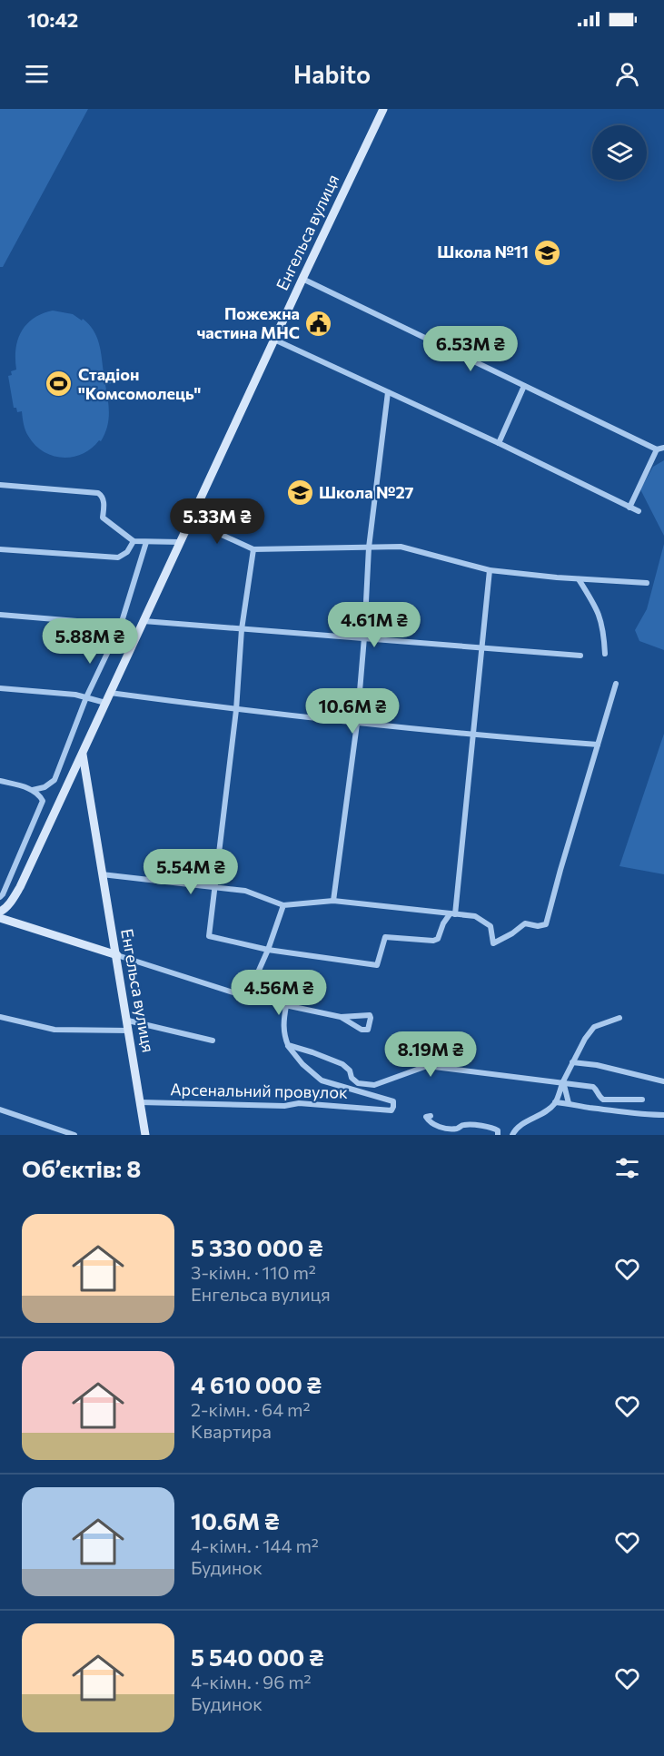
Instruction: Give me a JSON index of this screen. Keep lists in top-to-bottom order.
{
  "streets": {
    "street": ["Енгельса вулиця", "Арсенальний провулок"]
  },
  "crossings": [
    ["Енгельса вулиця", "Арсенальний провулок"]
  ],
  "places": {
    "school or university": ["Школа №11", "Школа №27"],
    "public building": ["Пожежна частина МНС"],
    "sports": ["Стадіон \"Комсомолець\""]
  },
  "page": {
    "status": "10:42",
    "header": "Habito",
    "price": [
      "6.53M ₴",
      "5.33M ₴",
      "4.61M ₴",
      "5.88M ₴",
      "10.6M ₴",
      "5.54M ₴",
      "4.56M ₴",
      "8.19M ₴"
    ],
    "heading": "Об’єктів: 8",
    "list": [
      {
        "name": "5 330 000 ₴",
        "note": "3-кімн. · 110 m² · Енгельса вулиця"
      },
      {
        "name": "4 610 000 ₴",
        "note": "2-кімн. · 64 m² · Квартира"
      },
      {
        "name": "10.6M ₴",
        "note": "4-кімн. · 144 m² · Будинок"
      },
      {
        "name": "5 540 000 ₴",
        "note": "4-кімн. · 96 m² · Будинок"
      }
    ]
  }
}
